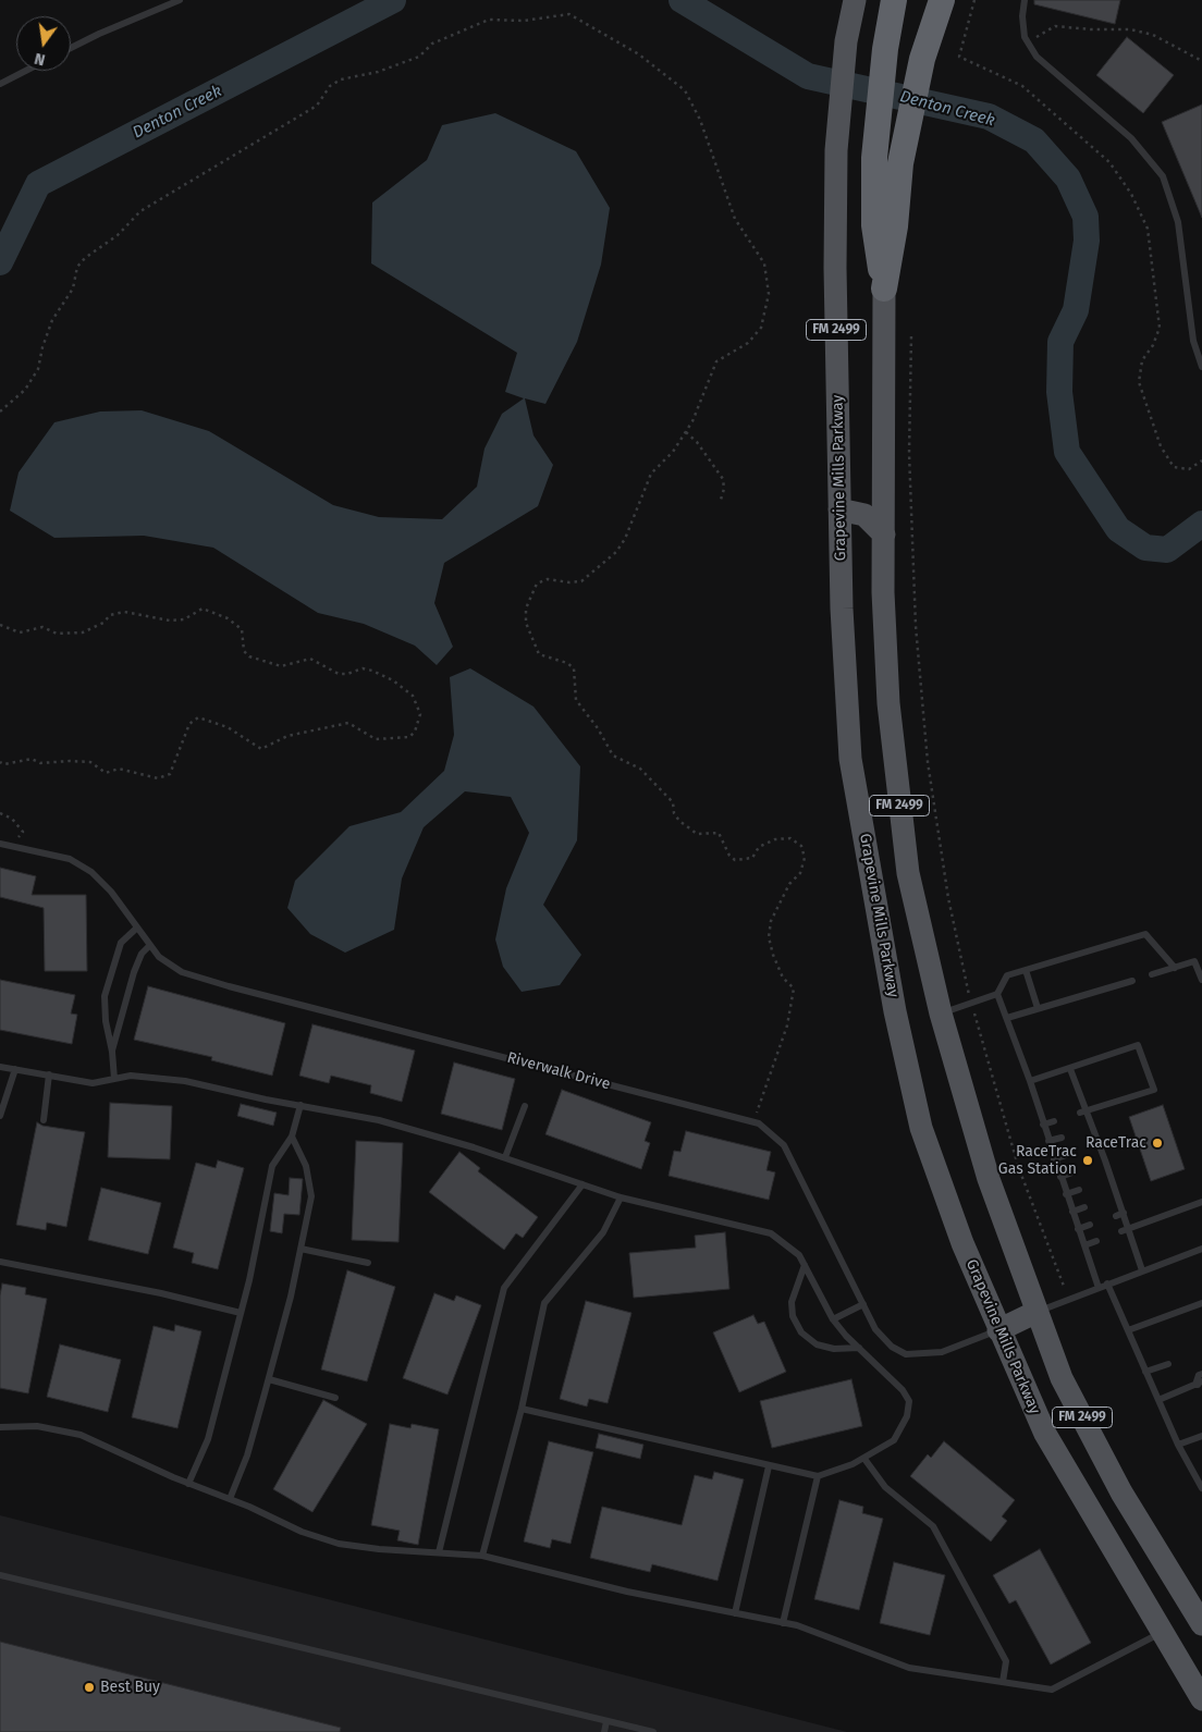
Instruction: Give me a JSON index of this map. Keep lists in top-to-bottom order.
{
  "streets": {
    "highway": ["FM 2499"],
    "main road": ["Grapevine Mills Parkway"],
    "lane": ["Riverwalk Drive"]
  },
  "crossings": [
    ["Grapevine Mills Parkway", "Riverwalk Drive"]
  ],
  "water": ["Denton Creek"],
  "places": ["RaceTrac", "RaceTrac Gas Station", "Best Buy"],
  "north": "bottom"
}
